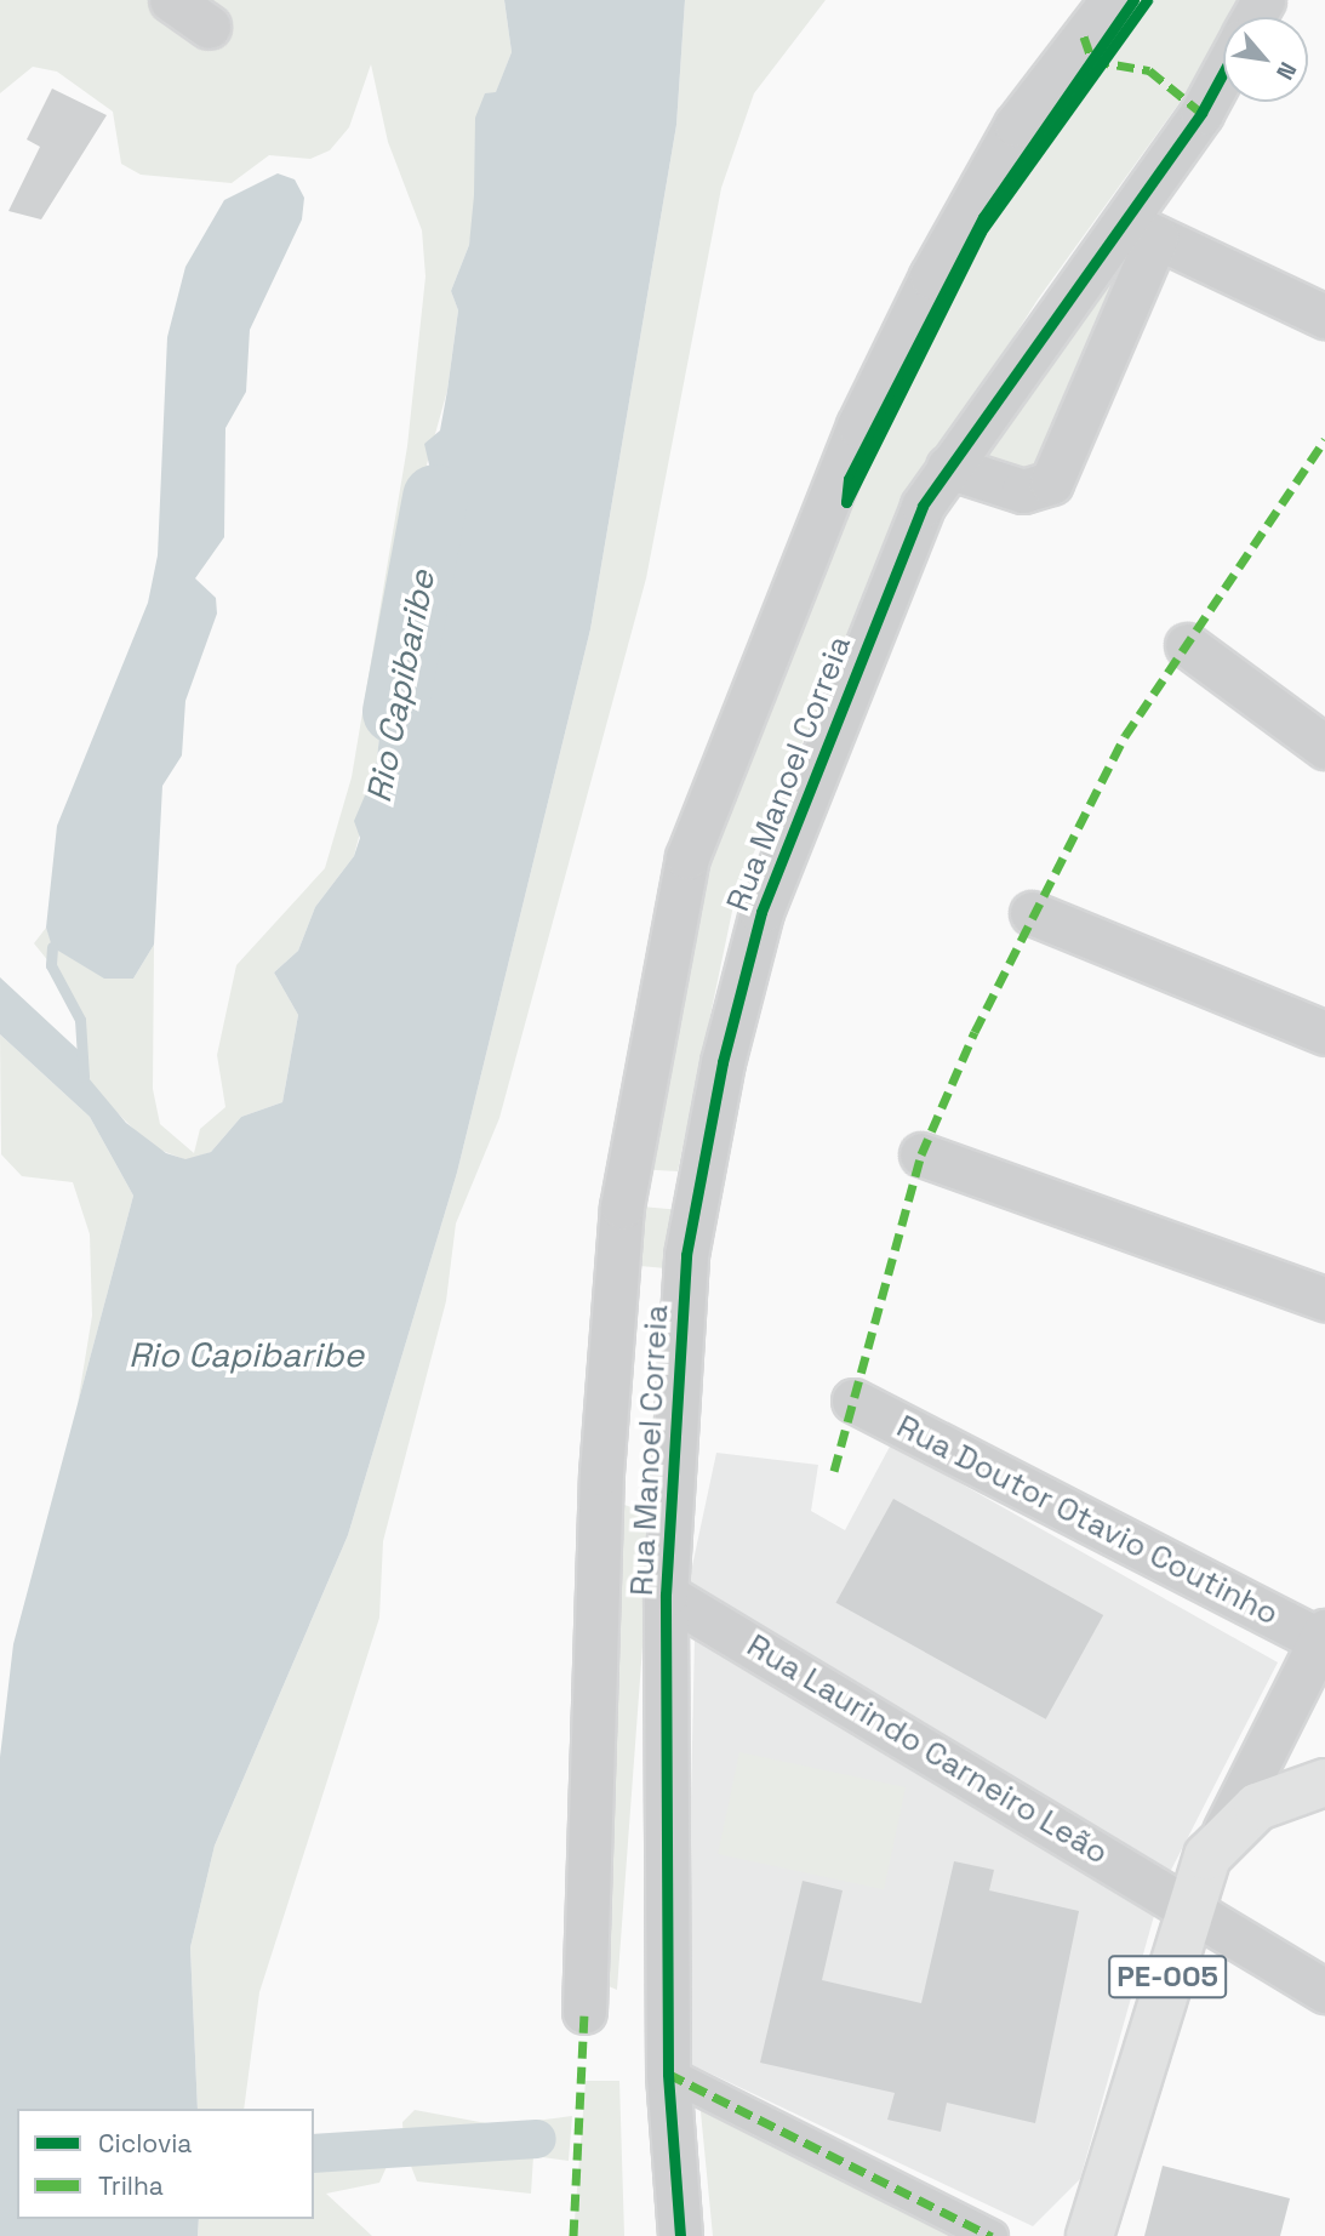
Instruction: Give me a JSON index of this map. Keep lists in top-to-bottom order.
{
  "streets": {
    "main road": ["PE-005"],
    "street": ["Rua Manoel Correia", "Rua Doutor Otavio Coutinho", "Rua Laurindo Carneiro Leão"]
  },
  "crossings": [
    ["Rua Manoel Correia", "Rua Laurindo Carneiro Leão"],
    ["Rua Laurindo Carneiro Leão", "PE-005"]
  ],
  "water": ["Rio Capibaribe"],
  "legend": ["Ciclovia", "Trilha"],
  "north": "bottom right"
}
